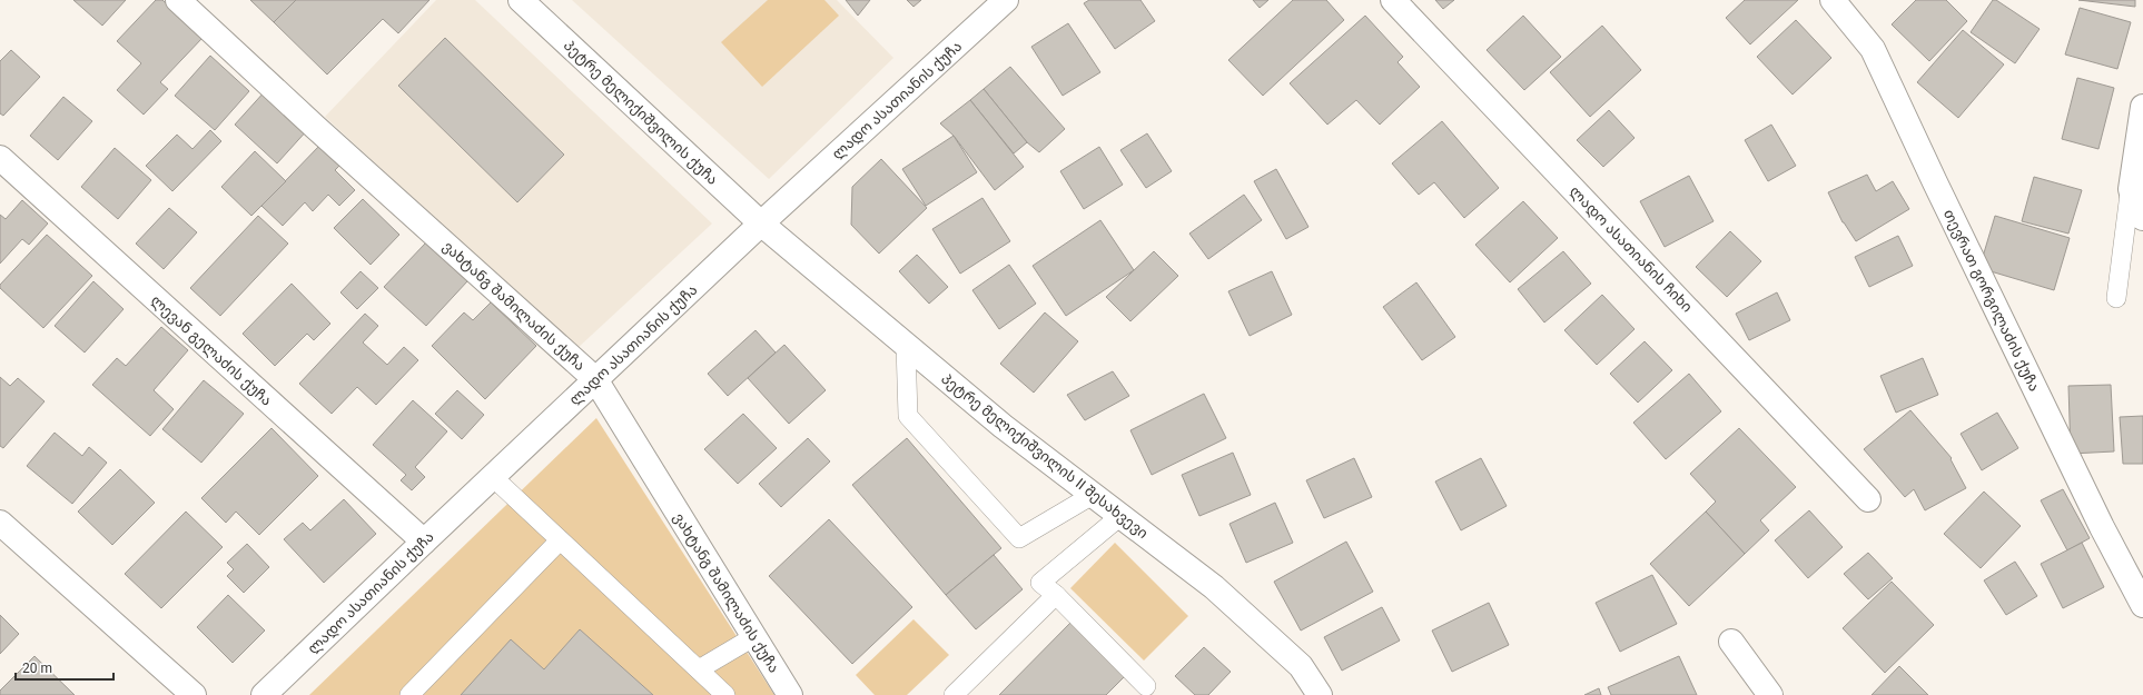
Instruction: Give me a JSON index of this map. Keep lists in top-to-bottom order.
{
  "streets": {
    "street": [
      "ლადო ასათიანის ქუჩა",
      "პეტრე მელიქიშვილის ქუჩა",
      "ლადო ასათიანის ჩიხი",
      "თევრათ გორგილაძის ქუჩა",
      "ვახტანგ შამილაძის ქუჩა",
      "ლევან გელაძის ქუჩა",
      "პეტრე მელიქიშვილის II შესახვევი"
    ]
  },
  "crossings": [
    ["ლადო ასათიანის ქუჩა", "პეტრე მელიქიშვილის ქუჩა"],
    ["ლადო ასათიანის ქუჩა", "ვახტანგ შამილაძის ქუჩა"],
    ["ლადო ასათიანის ქუჩა", "ლევან გელაძის ქუჩა"],
    ["ლადო ასათიანის ქუჩა", "პეტრე მელიქიშვილის II შესახვევი"],
    ["პეტრე მელიქიშვილის ქუჩა", "პეტრე მელიქიშვილის II შესახვევი"]
  ],
  "scale_bar": "20 m"
}
